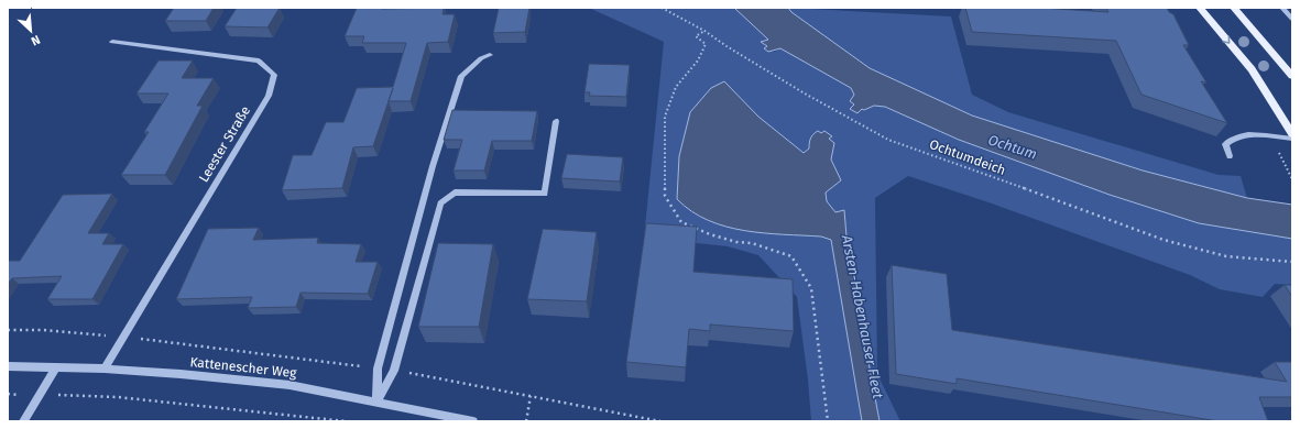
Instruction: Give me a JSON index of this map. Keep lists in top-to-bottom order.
{
  "streets": {
    "street": ["Leester Straße", "Kattenescher Weg"],
    "path": ["Ochtumdeich"]
  },
  "crossings": [
    ["Leester Straße", "Kattenescher Weg"]
  ],
  "water": ["Ochtum", "Arsten-Habenhauser Fleet"],
  "north": "bottom right"
}
